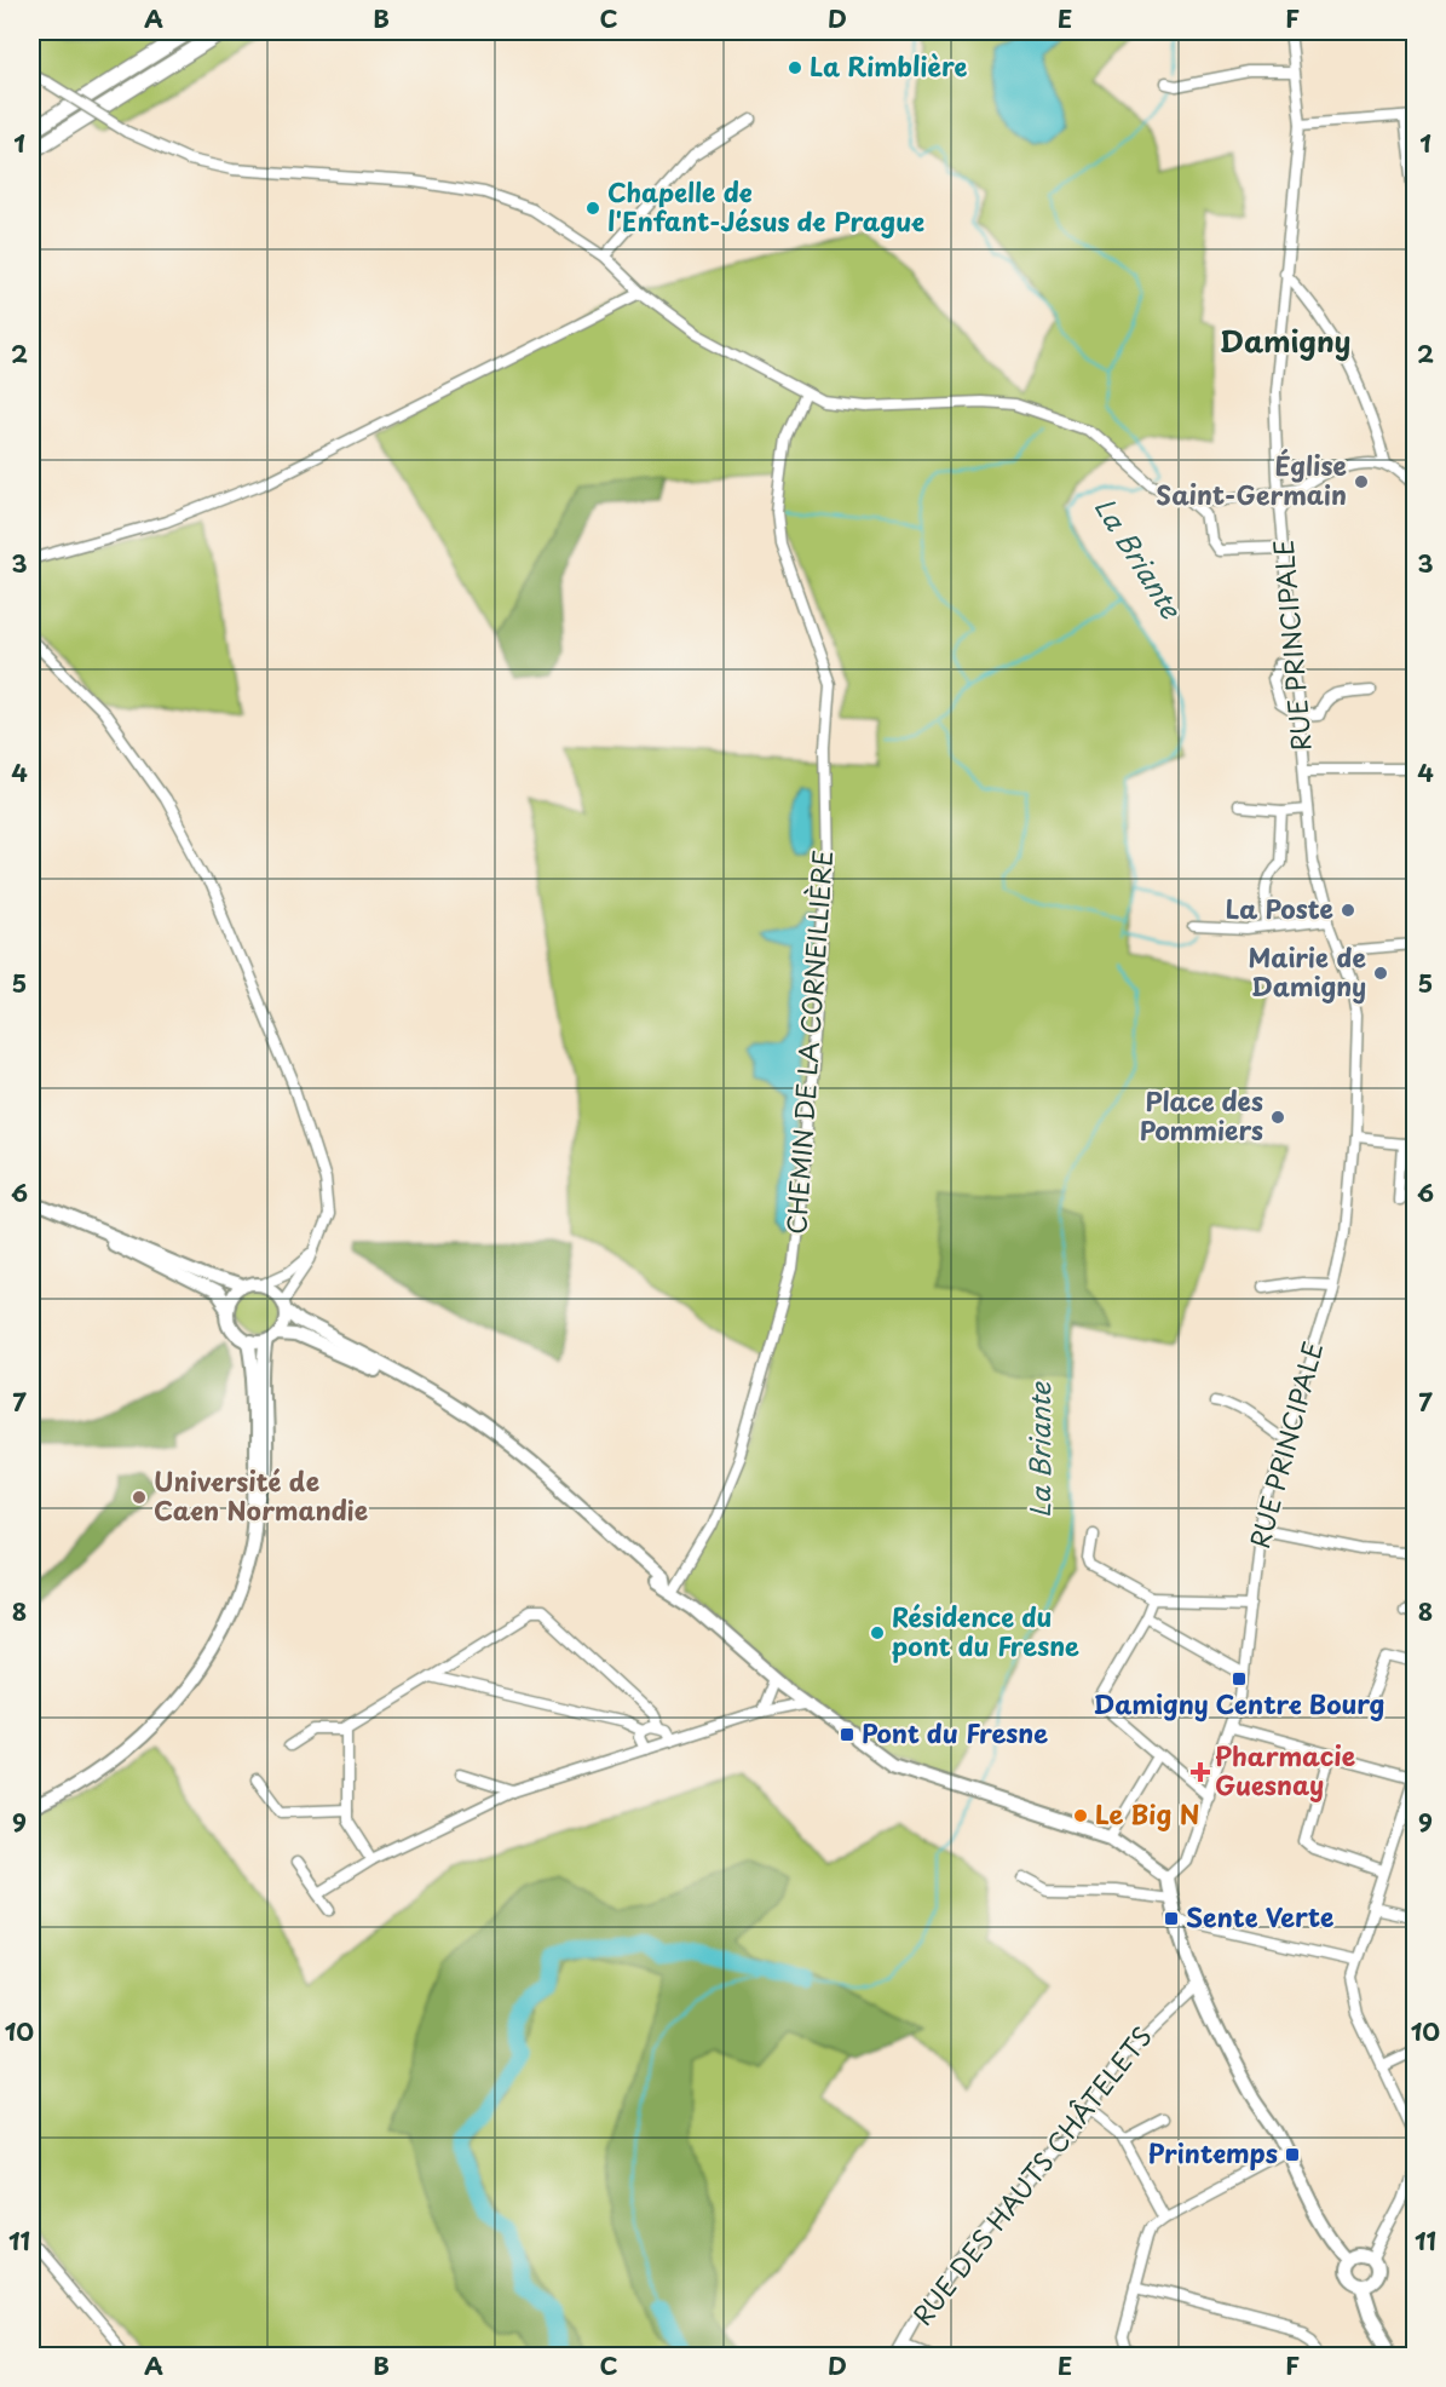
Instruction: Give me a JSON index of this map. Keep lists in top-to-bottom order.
{
  "streets": {
    "street": ["RUE PRINCIPALE", "CHEMIN DE LA CORNEILLIÈRE", "RUE DES HAUTS CHÂTELETS"]
  },
  "districts": ["Damigny"],
  "water": ["La Briante"],
  "places": {
    "other": [
      "La Rimblière",
      "Chapelle de l'Enfant-Jésus de Prague",
      "Église Saint-Germain",
      "La Poste",
      "Mairie de Damigny",
      "Place des Pommiers",
      "Université de Caen Normandie",
      "Résidence du pont du Fresne",
      "Le Big N"
    ],
    "transit": [
      "Damigny Centre Bourg",
      "Pont du Fresne",
      "Sente Verte",
      "Printemps"
    ],
    "health": ["Pharmacie Guesnay"]
  },
  "grid": {
    "columns": [
      "A",
      "B",
      "C",
      "D",
      "E",
      "F"
    ],
    "rows": [
      "1",
      "2",
      "3",
      "4",
      "5",
      "6",
      "7",
      "8",
      "9",
      "10",
      "11"
    ]
  }
}
